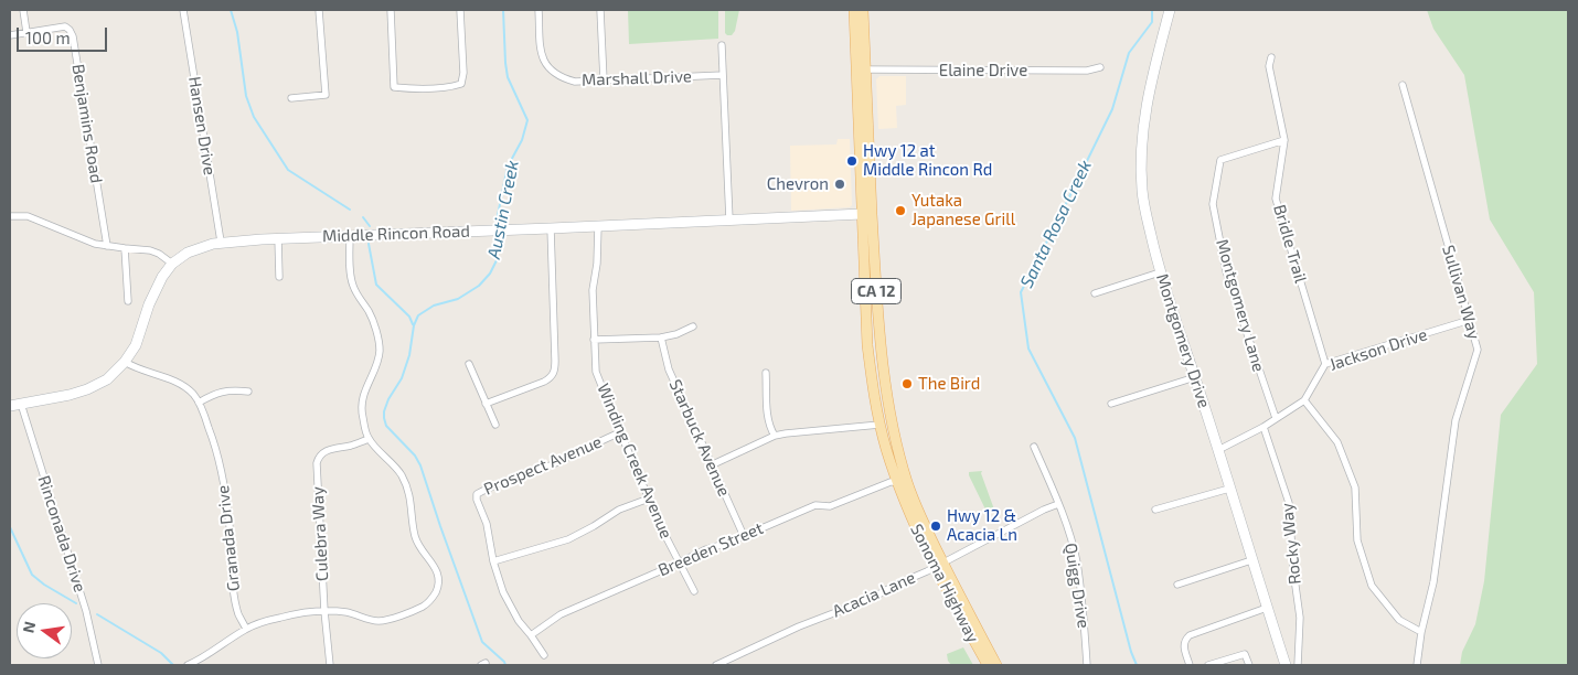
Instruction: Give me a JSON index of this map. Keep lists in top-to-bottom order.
{
  "streets": {
    "main road": ["CA 12", "Sonoma Highway"],
    "street": [
      "Elaine Drive",
      "Marshall Drive",
      "Benjamins Road",
      "Hansen Drive",
      "Middle Rincon Road",
      "Bridle Trail",
      "Sullivan Way",
      "Montgomery Lane",
      "Montgomery Drive",
      "Jackson Drive",
      "Starbuck Avenue",
      "Winding Creek Avenue",
      "Prospect Avenue",
      "Rinconada Drive",
      "Culebra Way",
      "Granada Drive",
      "Rocky Way",
      "Breeden Street",
      "Quigg Drive",
      "Acacia Lane"
    ]
  },
  "crossings": [
    ["Elaine Drive", "Sonoma Highway"],
    ["Hansen Drive", "Middle Rincon Road"],
    ["Middle Rincon Road", "Winding Creek Avenue"],
    ["Middle Rincon Road", "Rinconada Drive"],
    ["Middle Rincon Road", "Granada Drive"],
    ["Middle Rincon Road", "Sonoma Highway"],
    ["Bridle Trail", "Montgomery Lane"],
    ["Bridle Trail", "Jackson Drive"],
    ["Sullivan Way", "Jackson Drive"],
    ["Montgomery Lane", "Jackson Drive"],
    ["Montgomery Drive", "Jackson Drive"],
    ["Jackson Drive", "Rocky Way"],
    ["Starbuck Avenue", "Breeden Street"],
    ["Winding Creek Avenue", "Prospect Avenue"],
    ["Winding Creek Avenue", "Breeden Street"],
    ["Prospect Avenue", "Breeden Street"],
    ["Breeden Street", "Sonoma Highway"],
    ["Sonoma Highway", "Acacia Lane"],
    ["Quigg Drive", "Acacia Lane"]
  ],
  "water": ["Austin Creek", "Santa Rosa Creek"],
  "places": [
    "Hwy 12 at Middle Rincon Rd",
    "Chevron",
    "Yutaka Japanese Grill",
    "The Bird",
    "Hwy 12 & Acacia Ln"
  ],
  "scale_bar": "100 m",
  "north": "left"
}
